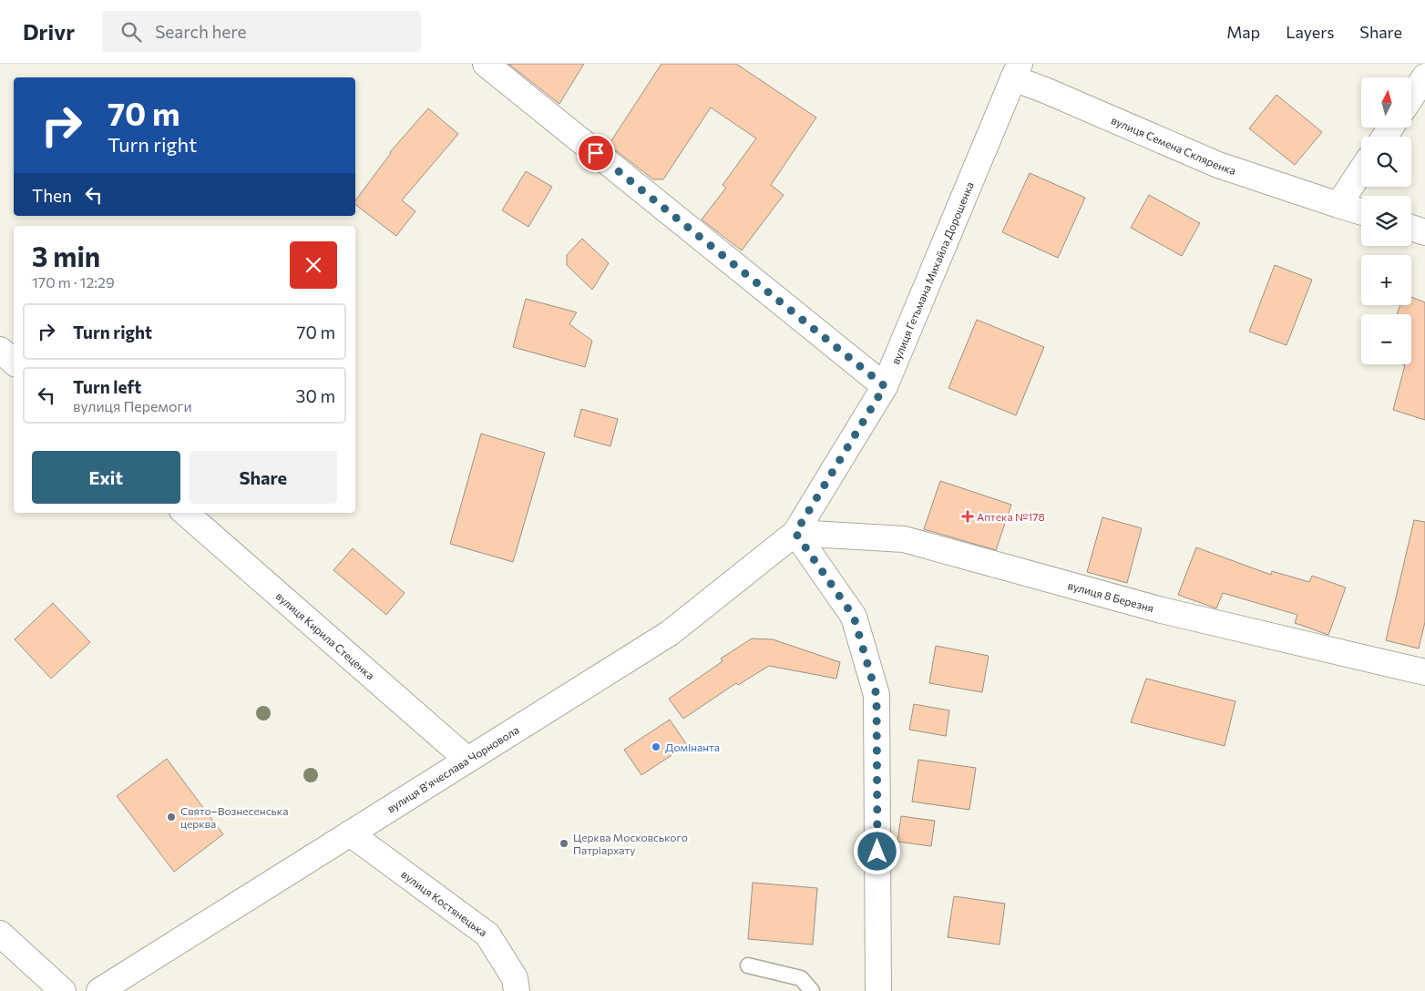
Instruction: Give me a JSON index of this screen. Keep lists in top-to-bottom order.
{
  "streets": {
    "street": [
      "вулиця Семена Скляренка",
      "вулиця Гетьмана Михайла Дорошенка",
      "вулиця 8 Березня",
      "вулиця Кирила Стеценка",
      "вулиця Вʼячеслава Чорновола",
      "вулиця Костянецька"
    ]
  },
  "crossings": [
    ["вулиця Семена Скляренка", "вулиця Гетьмана Михайла Дорошенка"],
    ["вулиця Гетьмана Михайла Дорошенка", "вулиця 8 Березня"],
    ["вулиця Гетьмана Михайла Дорошенка", "вулиця Вʼячеслава Чорновола"],
    ["вулиця 8 Березня", "вулиця Вʼячеслава Чорновола"],
    ["вулиця Кирила Стеценка", "вулиця Вʼячеслава Чорновола"],
    ["вулиця Вʼячеслава Чорновола", "вулиця Костянецька"]
  ],
  "places": {
    "health": ["Аптека №178"],
    "other": ["Домінанта", "Свято–Вознесенська церква", "Церква Московського Патріархату"]
  },
  "north": "top",
  "page": {
    "header": "Drivr",
    "search": "Search here",
    "nav": ["Map", "Layers", "Share"],
    "map_buttons": ["+", "−"],
    "turn": ["70 m", "Turn right"],
    "then": "Then",
    "heading": ["3 min", "170 m · 12:29"],
    "list": [
      {
        "name": "Turn right",
        "value": "70 m"
      },
      {
        "name": "Turn left",
        "note": "вулиця Перемоги",
        "value": "30 m"
      }
    ],
    "buttons": ["Exit", "Share"]
  }
}
